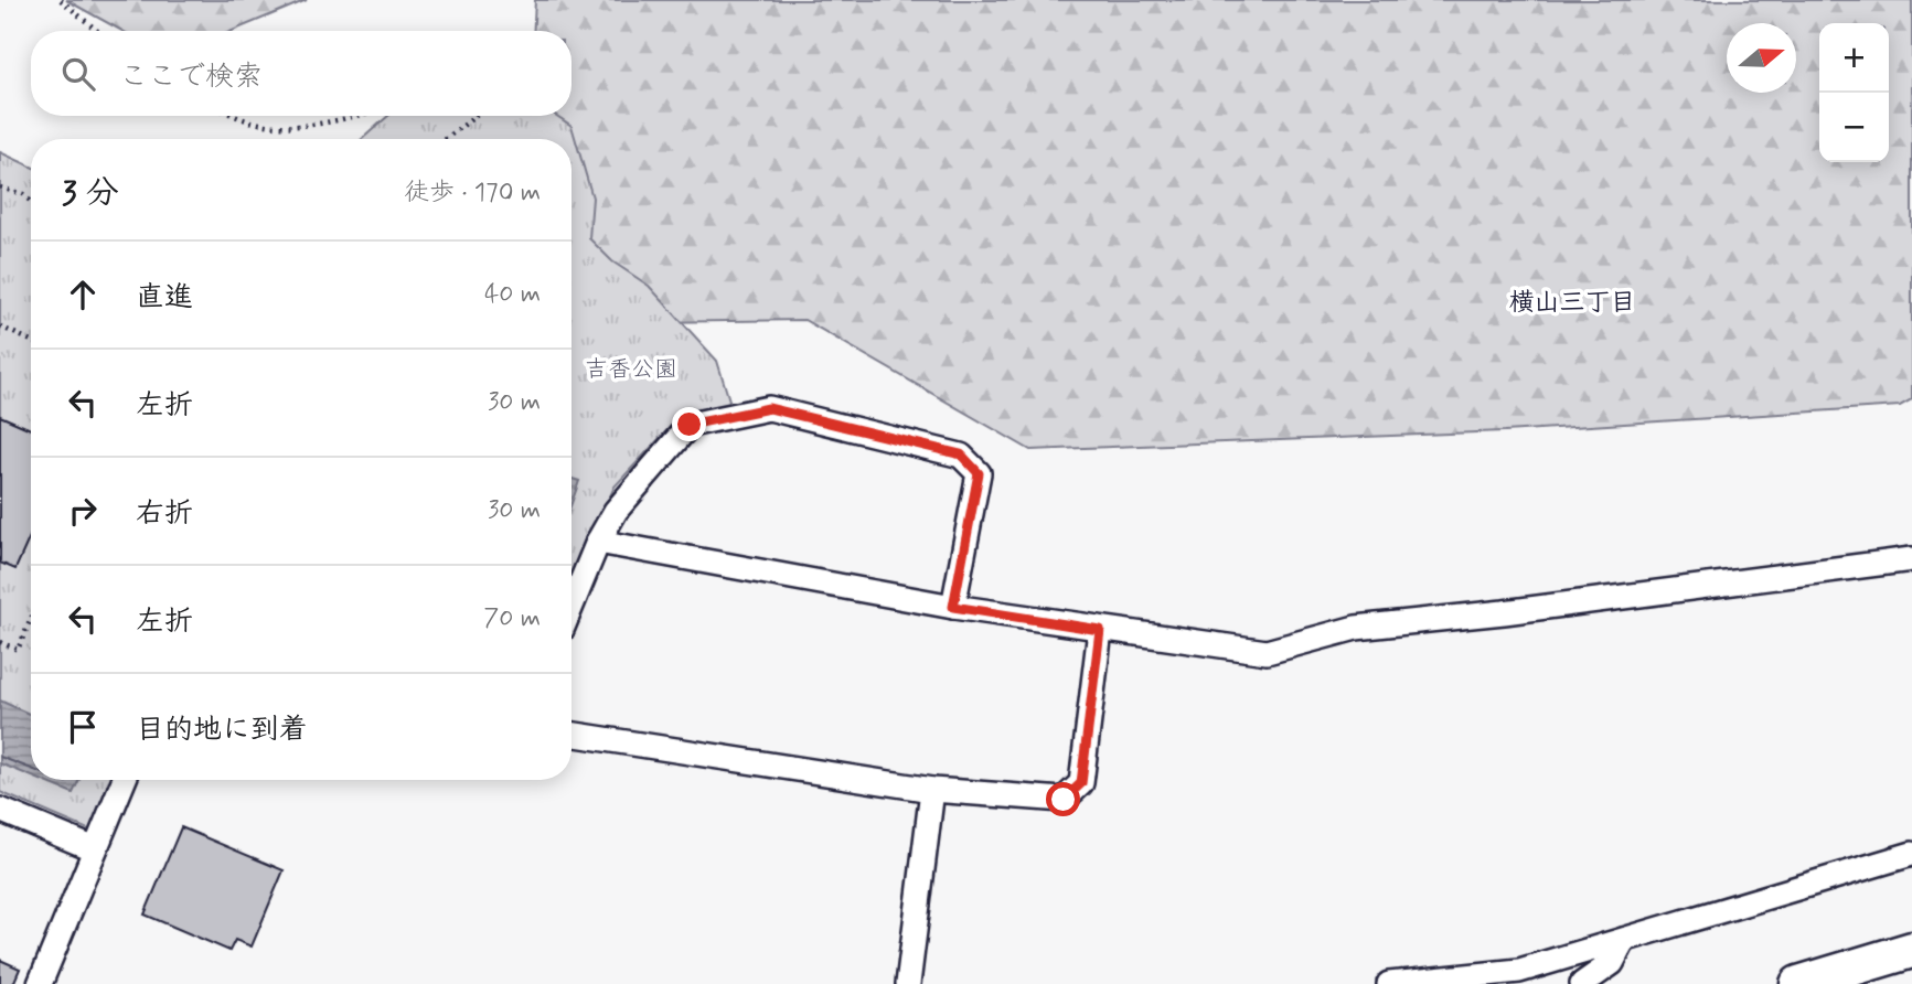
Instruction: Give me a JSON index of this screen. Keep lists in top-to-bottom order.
{
  "districts": ["横山三丁目"],
  "parks": ["吉香公園"],
  "north": "right",
  "page": {
    "map_buttons": ["+", "−"],
    "search": "ここで検索",
    "heading": ["3 分", "徒歩 · 170 m"],
    "list": [
      ["直進", "40 m"],
      ["左折", "30 m"],
      ["右折", "30 m"],
      ["左折", "70 m"],
      "目的地に到着"
    ]
  }
}
